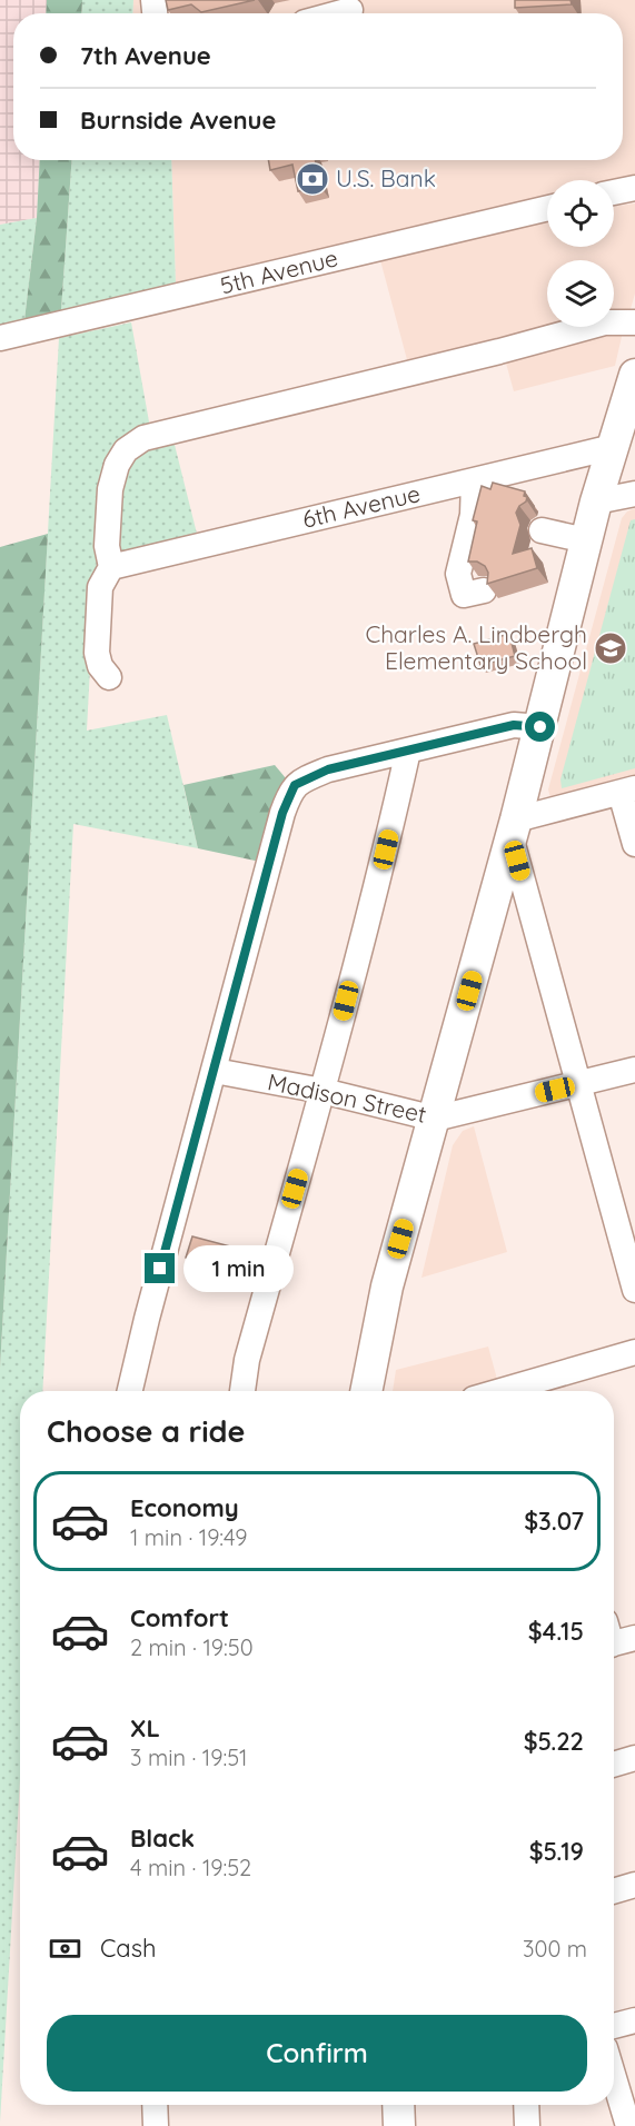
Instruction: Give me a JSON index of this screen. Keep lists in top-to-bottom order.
{
  "streets": {
    "street": ["5th Avenue", "6th Avenue", "Madison Street"]
  },
  "places": {
    "bank": ["U.S. Bank"],
    "school or university": ["Charles A. Lindbergh Elementary School"]
  },
  "page": {
    "banner": ["7th Avenue", "Burnside Avenue"],
    "bubble": "1 min",
    "heading": "Choose a ride",
    "list": [
      {
        "name": "Economy",
        "note": "1 min · 19:49",
        "value": "$3.07"
      },
      {
        "name": "Comfort",
        "note": "2 min · 19:50",
        "value": "$4.15"
      },
      {
        "name": "XL",
        "note": "3 min · 19:51",
        "value": "$5.22"
      },
      {
        "name": "Black",
        "note": "4 min · 19:52",
        "value": "$5.19"
      }
    ],
    "pay": ["Cash", "300 m"],
    "buttons": "Confirm"
  }
}
